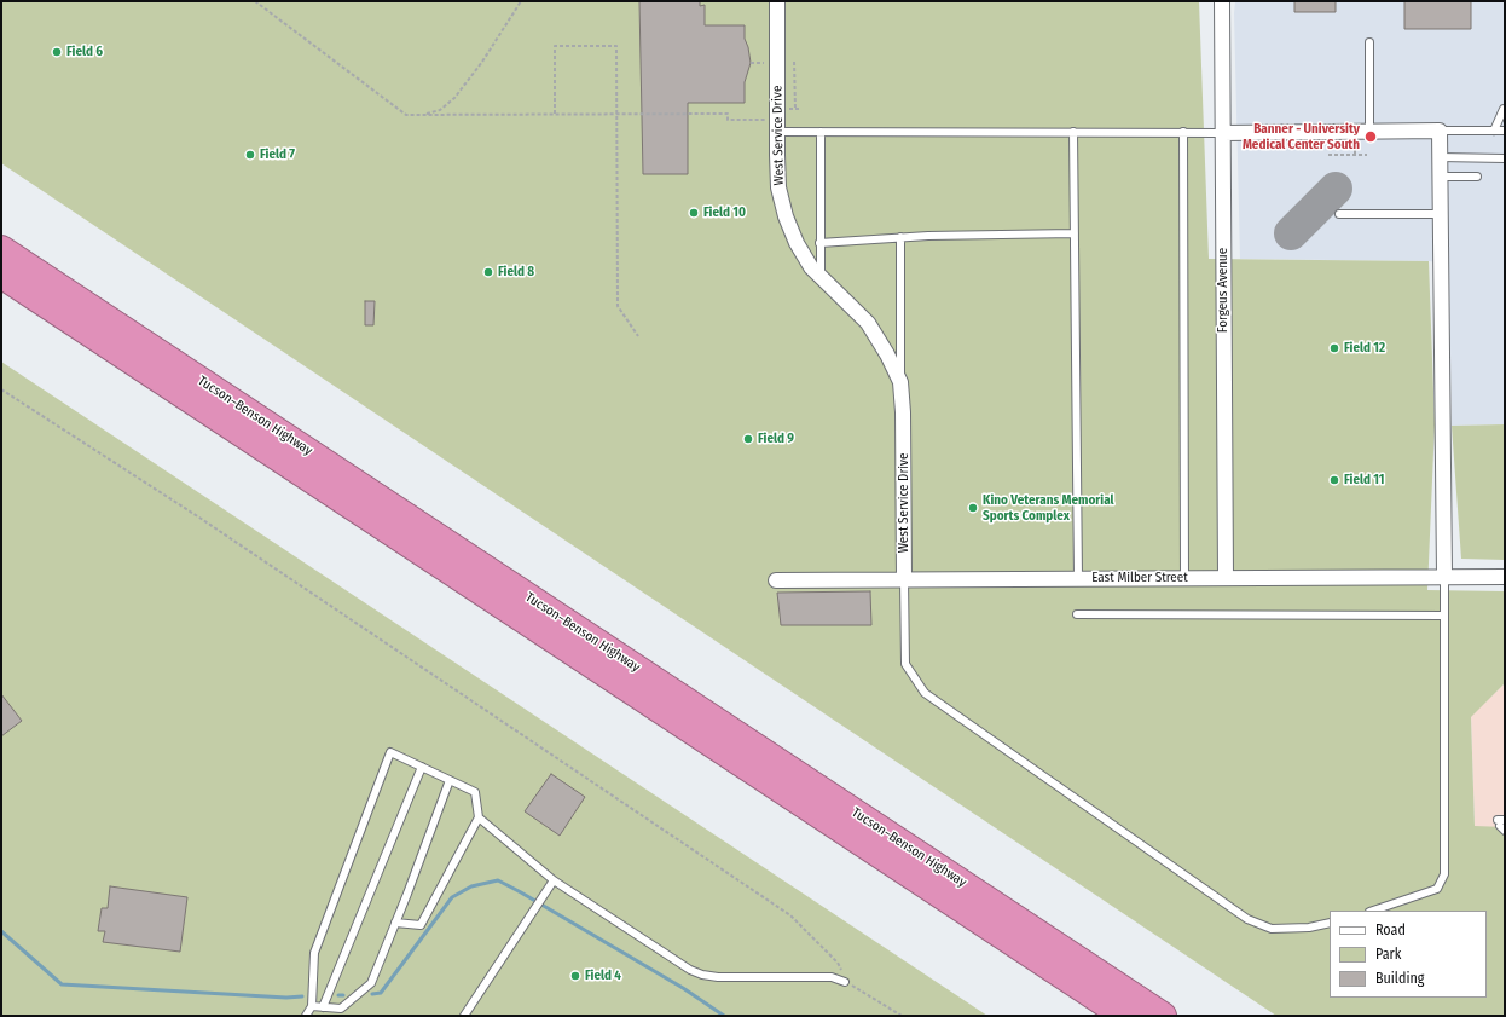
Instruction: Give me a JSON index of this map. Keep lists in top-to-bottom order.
{
  "streets": {
    "highway": ["Tucson–Benson Highway"],
    "street": ["West Service Drive", "Forgeus Avenue", "East Milber Street"]
  },
  "crossings": [
    ["West Service Drive", "East Milber Street"],
    ["Forgeus Avenue", "East Milber Street"]
  ],
  "places": [
    "Field 6",
    "Banner - University Medical Center South",
    "Field 7",
    "Field 10",
    "Field 8",
    "Field 12",
    "Field 9",
    "Field 11",
    "Kino Veterans Memorial Sports Complex",
    "Field 4"
  ],
  "legend": ["Road", "Park", "Building"]
}
